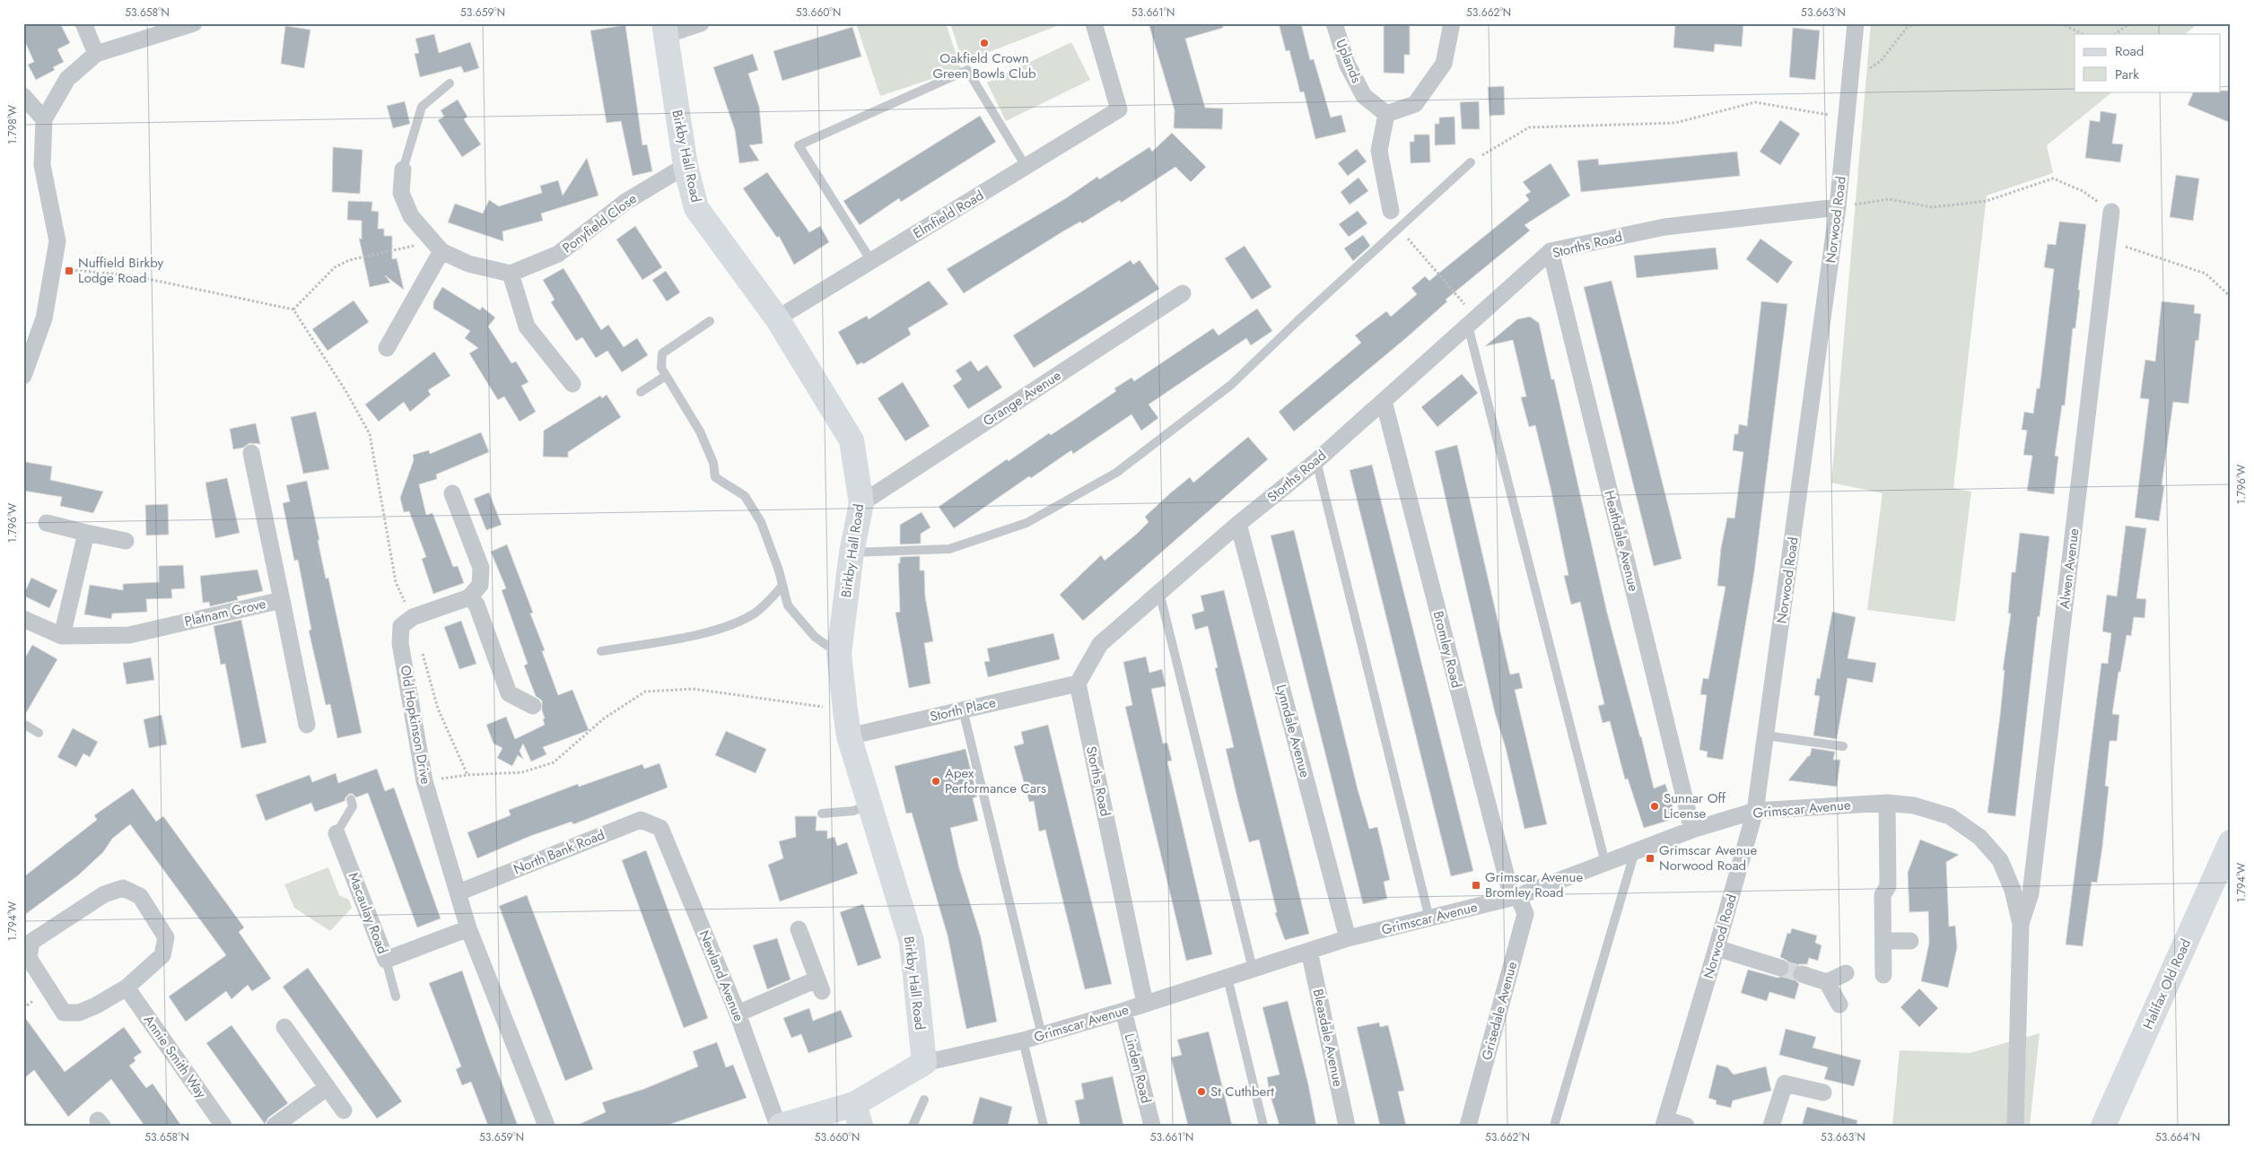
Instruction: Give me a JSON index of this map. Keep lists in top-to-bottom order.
{
  "streets": {
    "street": [
      "Uplands",
      "Birkby Hall Road",
      "Elmfield Road",
      "Norwood Road",
      "Ponyfield Close",
      "Storths Road",
      "Grange Avenue",
      "Heathdale Avenue",
      "Alwen Avenue",
      "Platnam Grove",
      "Bromley Road",
      "Storth Place",
      "Old Hopkinson Drive",
      "Lynndale Avenue",
      "Grimscar Avenue",
      "North Bank Road",
      "Macaulay Road",
      "Newland Avenue",
      "Halifax Old Road",
      "Grisedale Avenue",
      "Bleasdale Avenue",
      "Annie Smith Way",
      "Linden Road"
    ]
  },
  "crossings": [
    ["Birkby Hall Road", "Elmfield Road"],
    ["Birkby Hall Road", "Ponyfield Close"],
    ["Birkby Hall Road", "Grange Avenue"],
    ["Birkby Hall Road", "Storth Place"],
    ["Birkby Hall Road", "Grimscar Avenue"],
    ["Norwood Road", "Storths Road"],
    ["Norwood Road", "Grimscar Avenue"],
    ["Storths Road", "Heathdale Avenue"],
    ["Storths Road", "Bromley Road"],
    ["Storths Road", "Storth Place"],
    ["Storths Road", "Lynndale Avenue"],
    ["Storths Road", "Grimscar Avenue"],
    ["Heathdale Avenue", "Grimscar Avenue"],
    ["Alwen Avenue", "Grimscar Avenue"],
    ["Bromley Road", "Grimscar Avenue"],
    ["Bromley Road", "Grisedale Avenue"],
    ["Old Hopkinson Drive", "North Bank Road"],
    ["Lynndale Avenue", "Grimscar Avenue"],
    ["Grimscar Avenue", "Newland Avenue"],
    ["Grimscar Avenue", "Grisedale Avenue"],
    ["Grimscar Avenue", "Bleasdale Avenue"],
    ["Grimscar Avenue", "Linden Road"],
    ["North Bank Road", "Newland Avenue"]
  ],
  "places": {
    "other": [
      "Oakfield Crown Green Bowls Club",
      "Apex Performance Cars",
      "Sunnar Off License",
      "St Cuthbert"
    ],
    "transit": ["Nuffield Birkby Lodge Road", "Grimscar Avenue Norwood Road", "Grimscar Avenue Bromley Road"]
  },
  "legend": ["Road", "Park"],
  "coordinates": [
    "53.658°N",
    "53.659°N",
    "53.660°N",
    "53.661°N",
    "53.662°N",
    "53.663°N",
    "1.798°W",
    "1.796°W",
    "1.794°W",
    "53.664°N"
  ]
}
